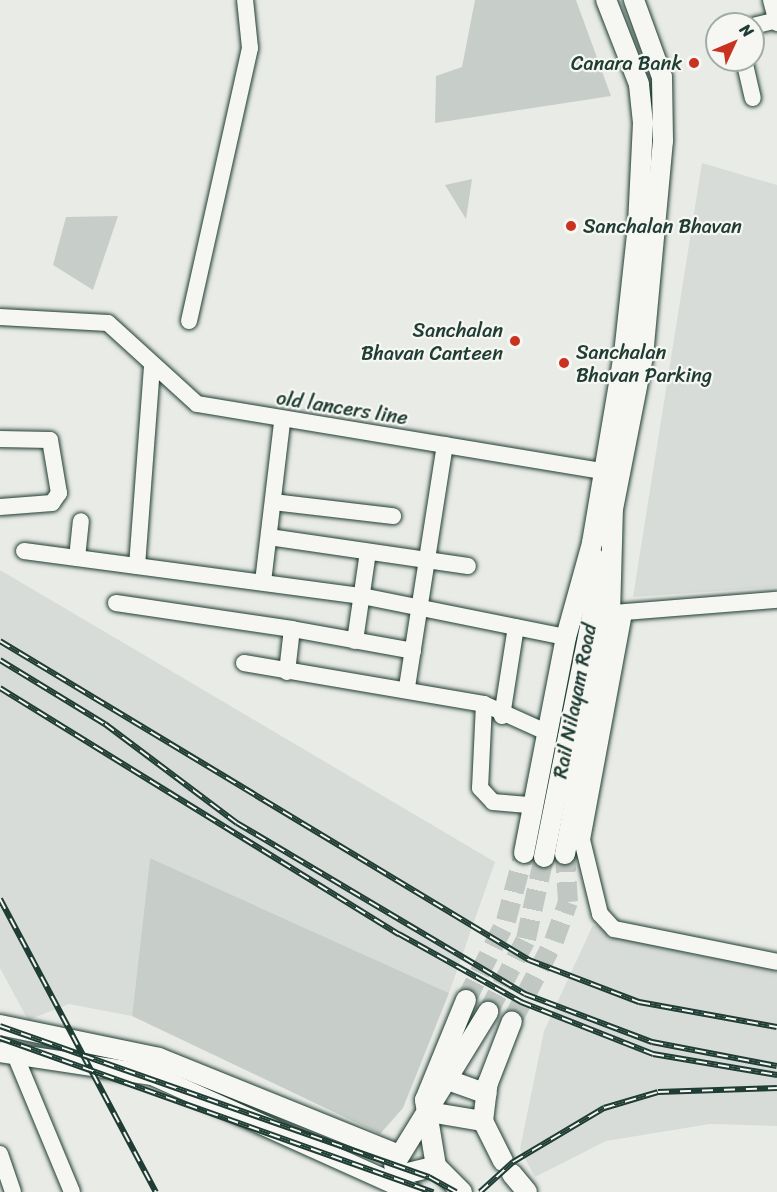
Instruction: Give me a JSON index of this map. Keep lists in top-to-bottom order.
{
  "streets": {
    "main road": ["Rail Nilayam Road"],
    "street": ["old lancers line"]
  },
  "crossings": [
    ["old lancers line", "Rail Nilayam Road"]
  ],
  "places": [
    "Canara Bank",
    "Sanchalan Bhavan",
    "Sanchalan Bhavan Canteen",
    "Sanchalan Bhavan Parking"
  ],
  "north": "top right"
}
